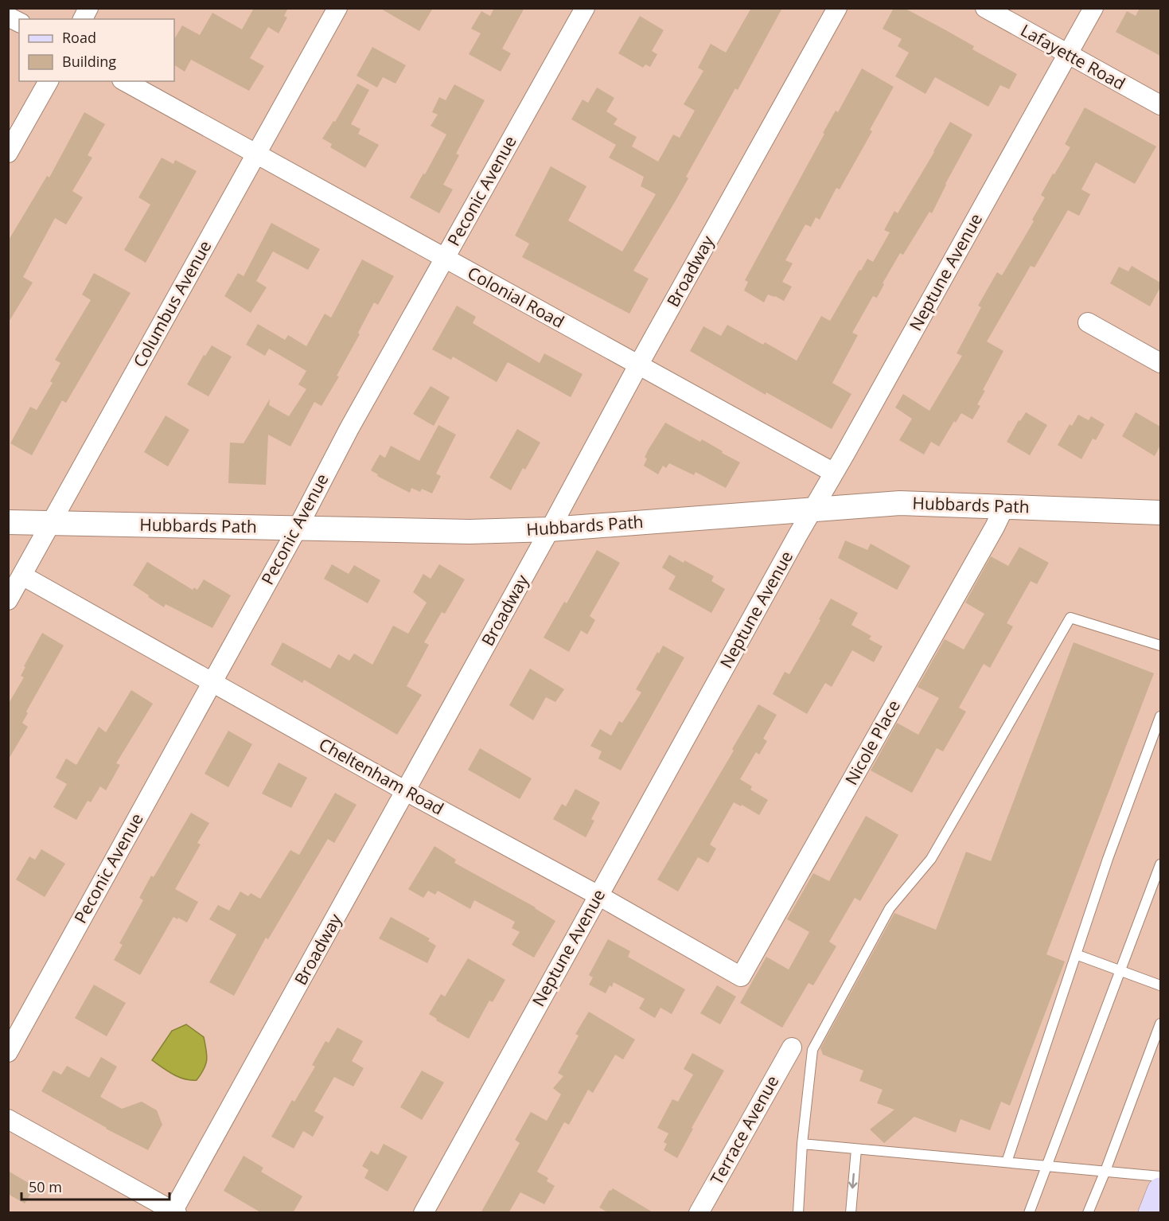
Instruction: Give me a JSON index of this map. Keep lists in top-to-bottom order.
{
  "streets": {
    "street": [
      "Lafayette Road",
      "Peconic Avenue",
      "Broadway",
      "Neptune Avenue",
      "Colonial Road",
      "Columbus Avenue",
      "Hubbards Path",
      "Nicole Place",
      "Cheltenham Road",
      "Terrace Avenue"
    ]
  },
  "crossings": [
    ["Lafayette Road", "Neptune Avenue"],
    ["Peconic Avenue", "Colonial Road"],
    ["Peconic Avenue", "Hubbards Path"],
    ["Peconic Avenue", "Cheltenham Road"],
    ["Broadway", "Colonial Road"],
    ["Broadway", "Hubbards Path"],
    ["Broadway", "Cheltenham Road"],
    ["Neptune Avenue", "Colonial Road"],
    ["Neptune Avenue", "Hubbards Path"],
    ["Neptune Avenue", "Cheltenham Road"],
    ["Colonial Road", "Columbus Avenue"],
    ["Columbus Avenue", "Hubbards Path"],
    ["Columbus Avenue", "Cheltenham Road"],
    ["Hubbards Path", "Nicole Place"],
    ["Nicole Place", "Cheltenham Road"]
  ],
  "legend": ["Road", "Building"],
  "scale_bar": "50 m"
}
